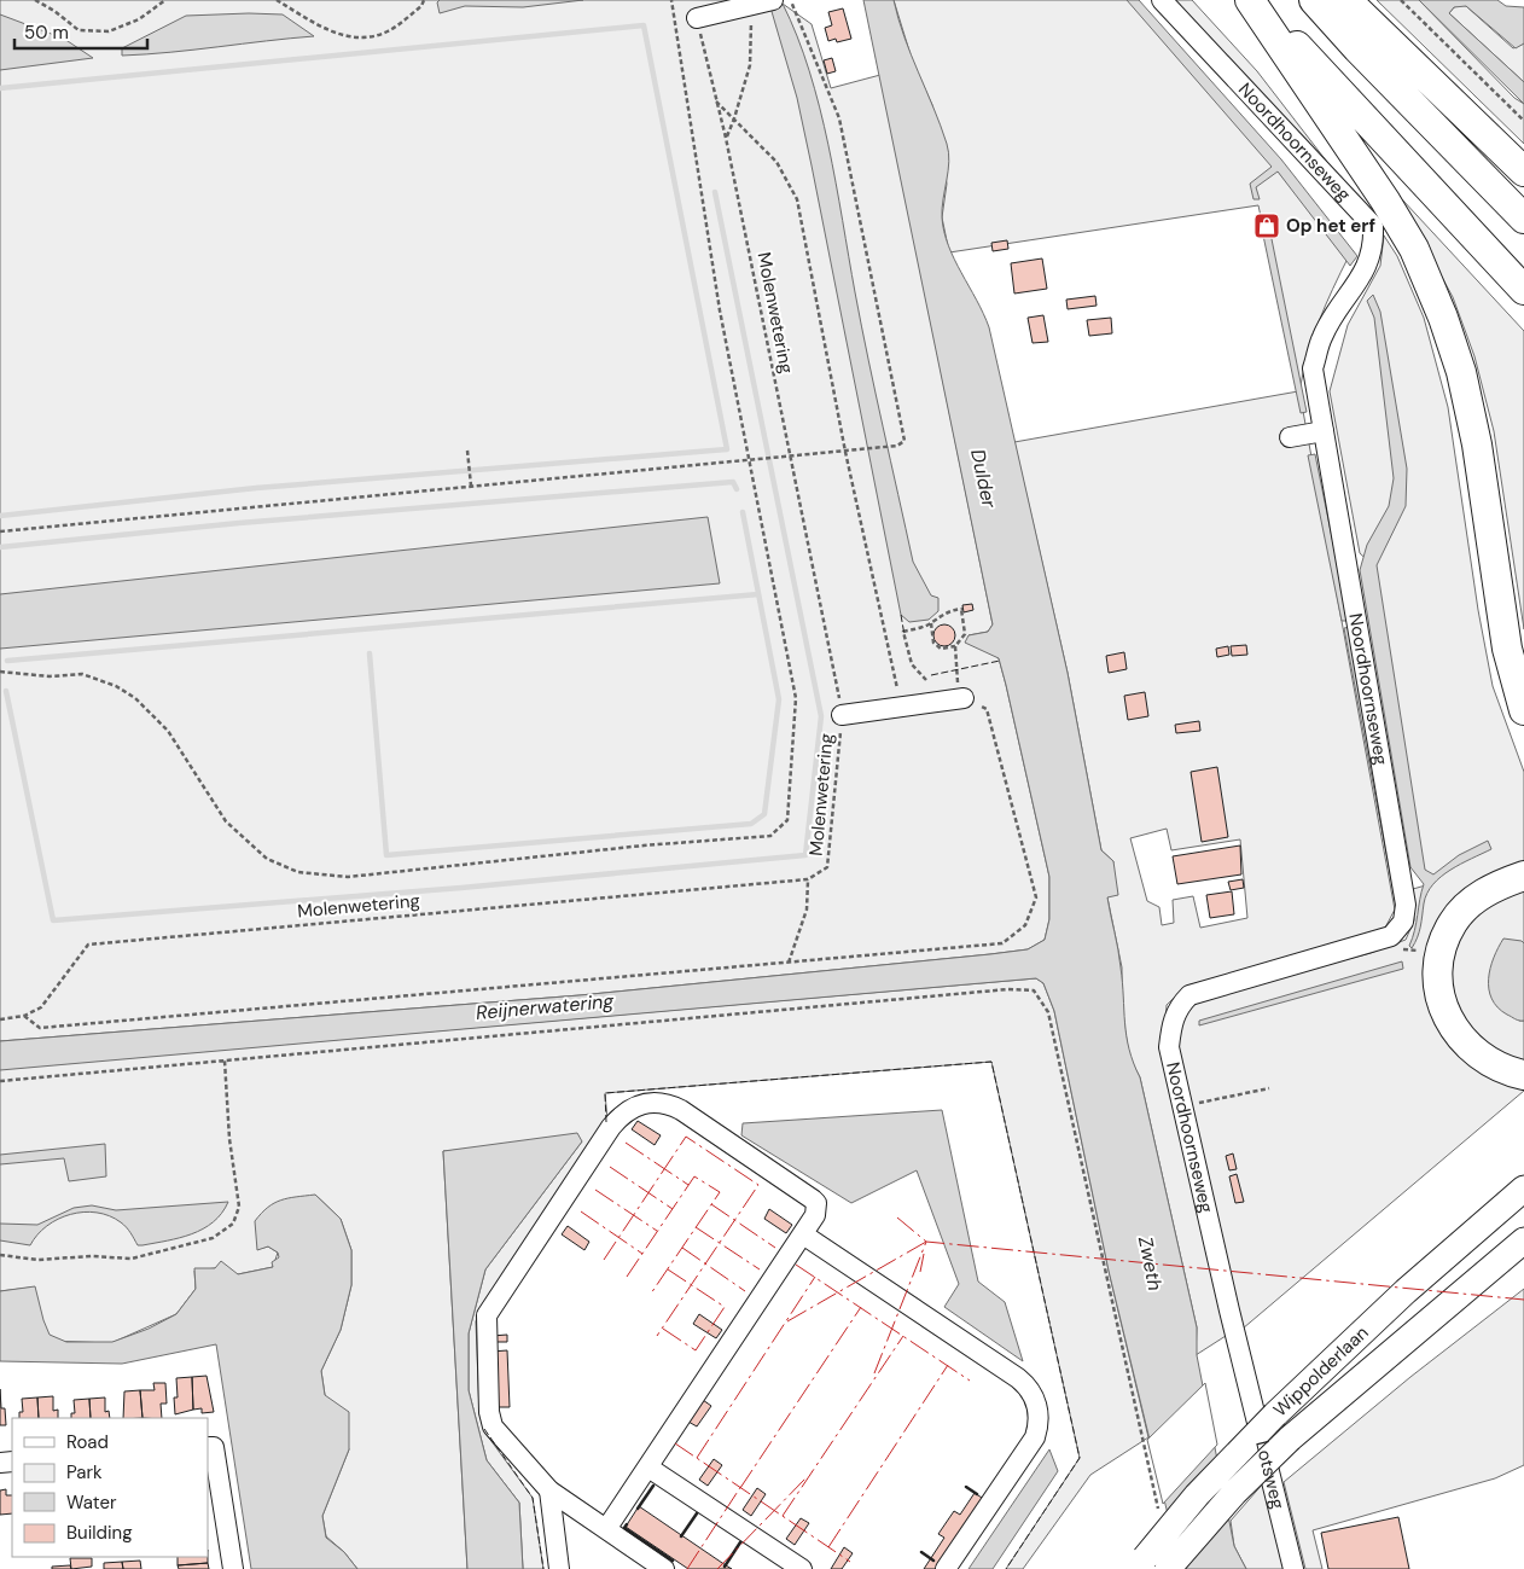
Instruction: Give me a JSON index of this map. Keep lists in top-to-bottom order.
{
  "streets": {
    "main road": ["Wippolderlaan"],
    "street": ["Noordhoornseweg", "Lotsweg"],
    "path": ["Molenwetering"]
  },
  "crossings": [
    ["Noordhoornseweg", "Lotsweg"]
  ],
  "water": ["Dulder", "Reijnerwatering", "Zweth"],
  "places": {
    "shop": ["Op het erf"]
  },
  "legend": [
    "Road",
    "Park",
    "Water",
    "Building"
  ],
  "scale_bar": "50 m"
}
